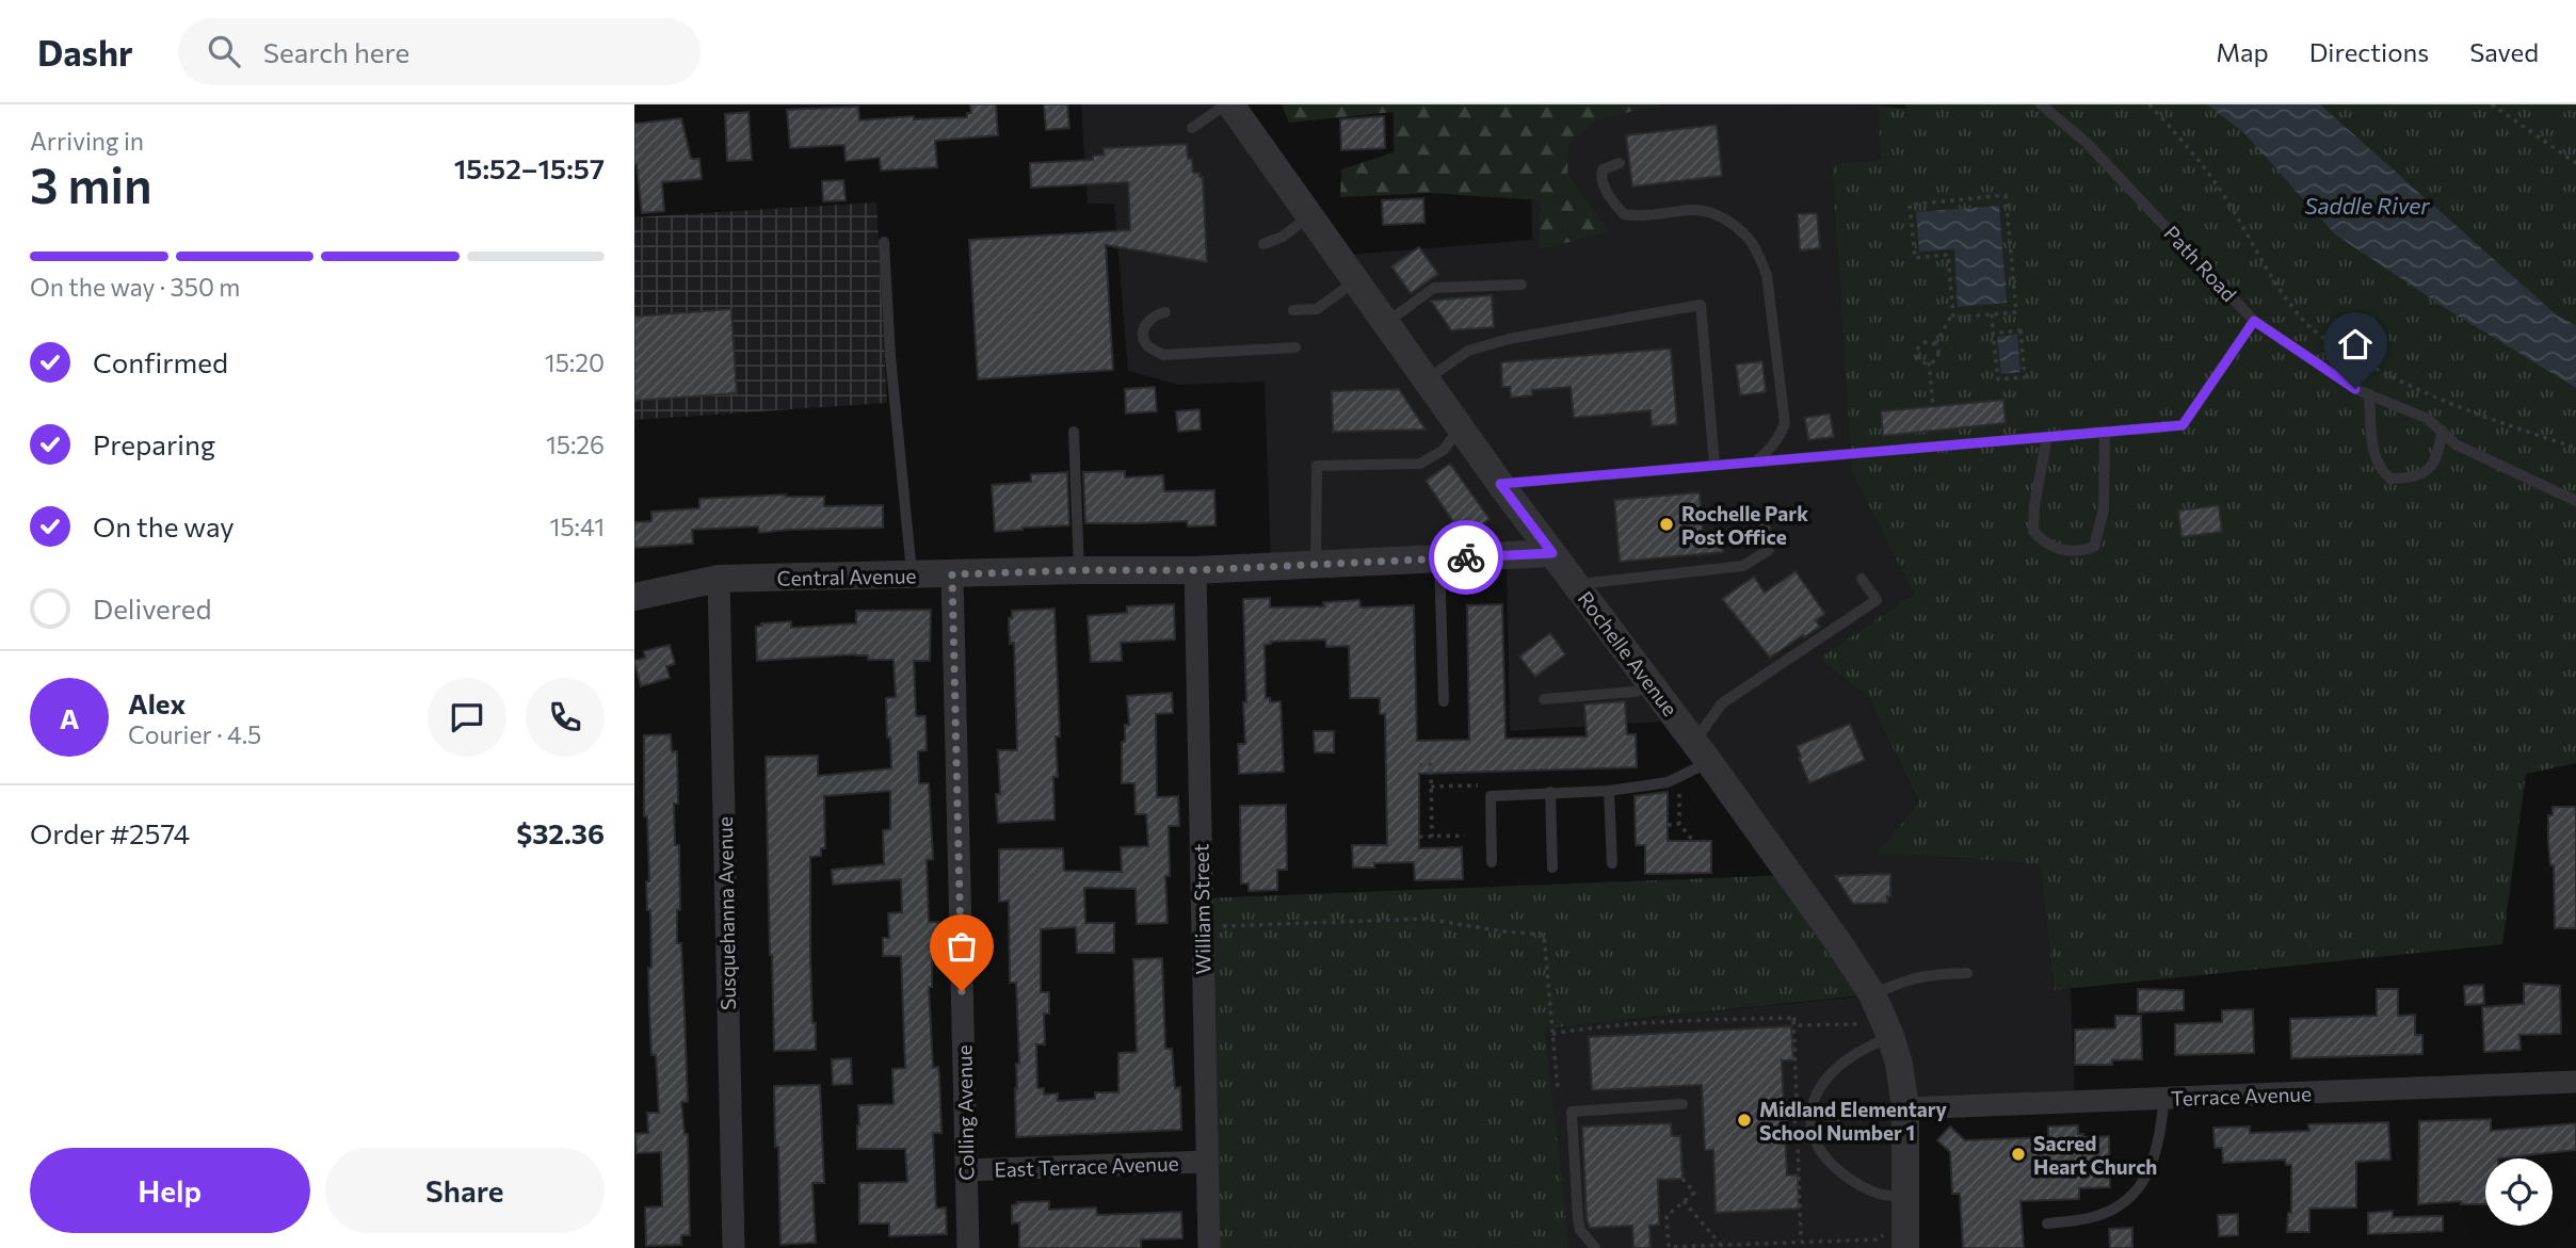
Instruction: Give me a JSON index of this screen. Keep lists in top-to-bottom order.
{
  "streets": {
    "street": [
      "Central Avenue",
      "Rochelle Avenue",
      "William Street",
      "Susquehanna Avenue",
      "Terrace Avenue",
      "Colling Avenue",
      "East Terrace Avenue"
    ],
    "lane": ["Path Road"]
  },
  "crossings": [
    ["Central Avenue", "Rochelle Avenue"],
    ["Central Avenue", "William Street"],
    ["Central Avenue", "Susquehanna Avenue"],
    ["Central Avenue", "Colling Avenue"],
    ["Rochelle Avenue", "Terrace Avenue"],
    ["William Street", "East Terrace Avenue"],
    ["Colling Avenue", "East Terrace Avenue"]
  ],
  "water": ["Saddle River"],
  "places": ["Rochelle Park Post Office", "Midland Elementary School Number 1", "Sacred Heart Church"],
  "page": {
    "header": "Dashr",
    "search": "Search here",
    "nav": ["Map", "Directions", "Saved"],
    "heading": ["3 min", "Arriving in", "15:52–15:57"],
    "panel": [
      "Alex",
      "Courier · 4.5",
      "Order #2574",
      "$32.36"
    ],
    "bar": "On the way · 350 m",
    "list": [
      ["Confirmed", "15:20"],
      ["Preparing", "15:26"],
      ["On the way", "15:41"],
      "Delivered"
    ],
    "round": "A",
    "buttons": ["Help", "Share"]
  }
}
